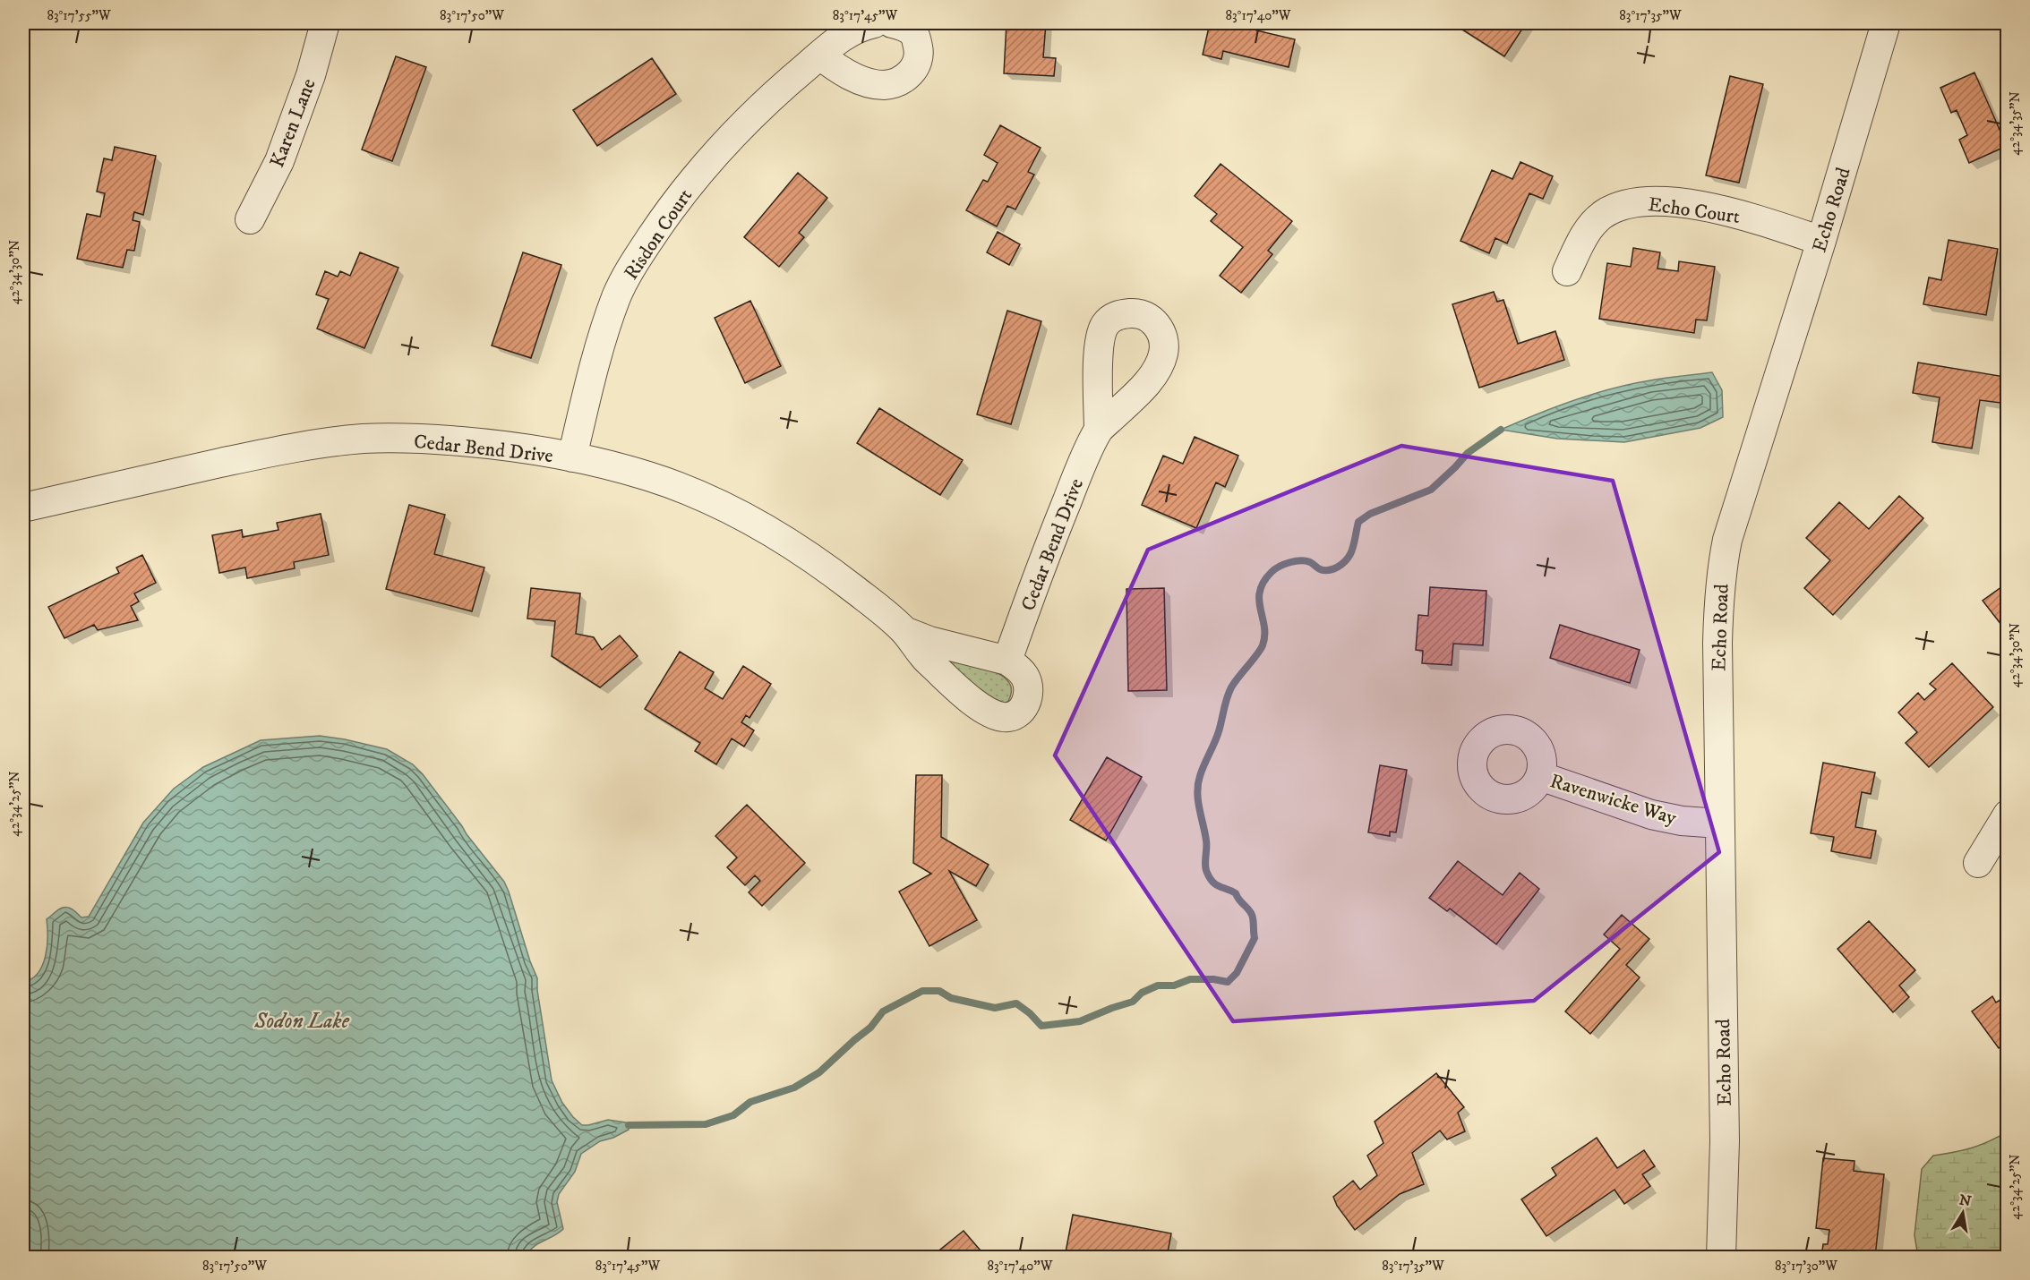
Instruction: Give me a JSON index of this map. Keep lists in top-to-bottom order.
{
  "streets": {
    "street": [
      "Karen Lane",
      "Echo Court",
      "Echo Road",
      "Risdon Court",
      "Cedar Bend Drive",
      "Ravenwicke Way"
    ]
  },
  "crossings": [
    ["Echo Court", "Echo Road"],
    ["Echo Road", "Ravenwicke Way"],
    ["Risdon Court", "Cedar Bend Drive"]
  ],
  "water": ["Sodon Lake"],
  "north": "top",
  "coordinates": [
    "83°17'55\"W",
    "83°17'50\"W",
    "83°17'45\"W",
    "83°17'40\"W",
    "83°17'35\"W",
    "42°34'35\"N",
    "42°34'30\"N",
    "42°34'25\"N",
    "83°17'30\"W"
  ]
}
